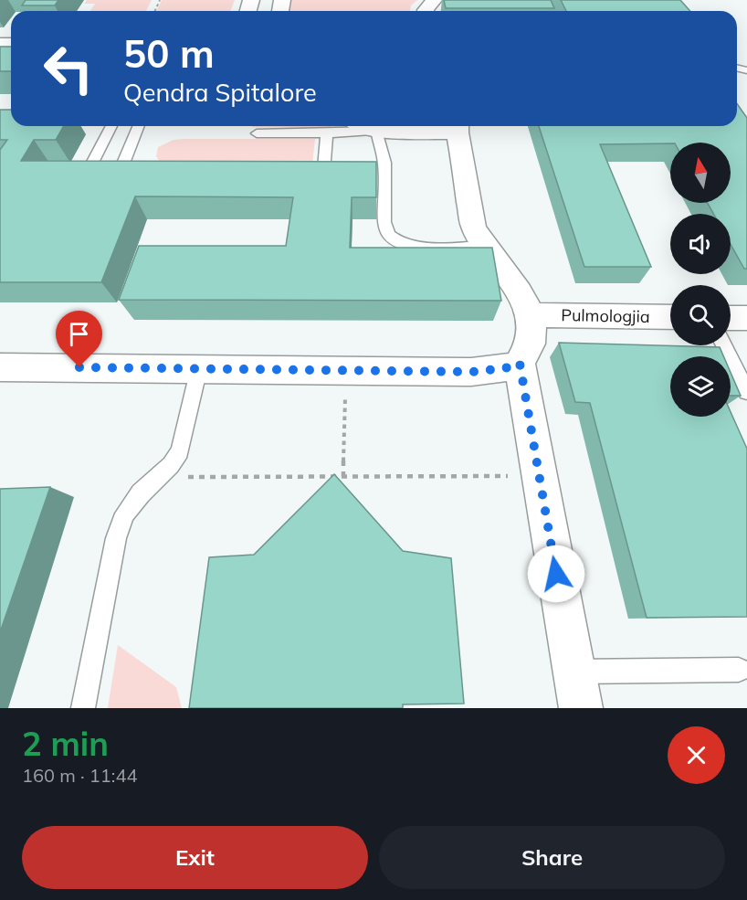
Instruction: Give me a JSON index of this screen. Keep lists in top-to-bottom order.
{
  "streets": {
    "street": ["Pulmologjia"]
  },
  "north": "top",
  "page": {
    "turn": ["50 m", "Qendra Spitalore"],
    "heading": ["2 min", "160 m · 11:44"],
    "buttons": ["Exit", "Share"]
  }
}
